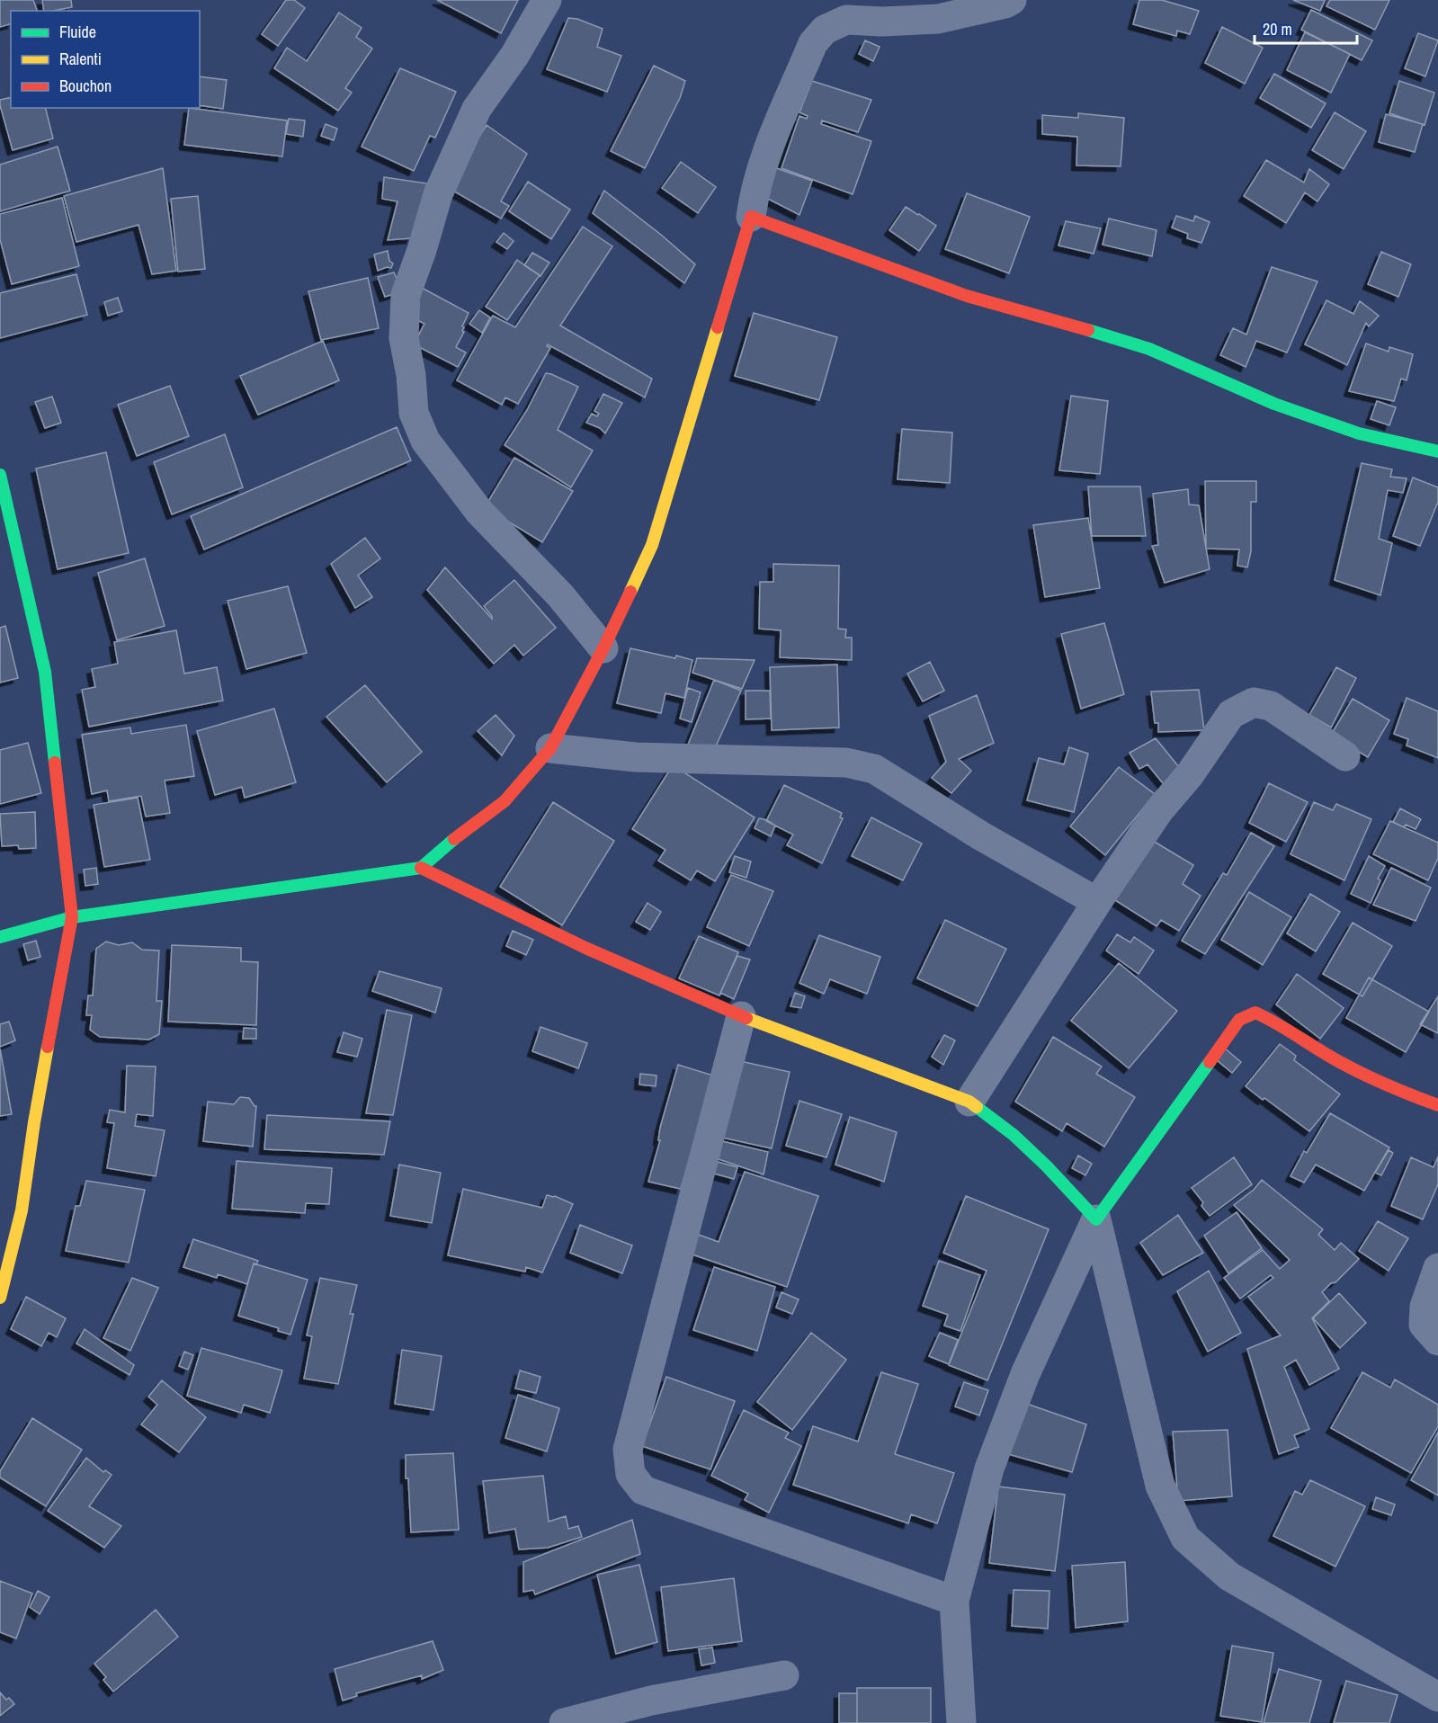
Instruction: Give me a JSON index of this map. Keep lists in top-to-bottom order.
{
  "legend": ["Fluide", "Ralenti", "Bouchon"],
  "scale_bar": "20 m"
}
